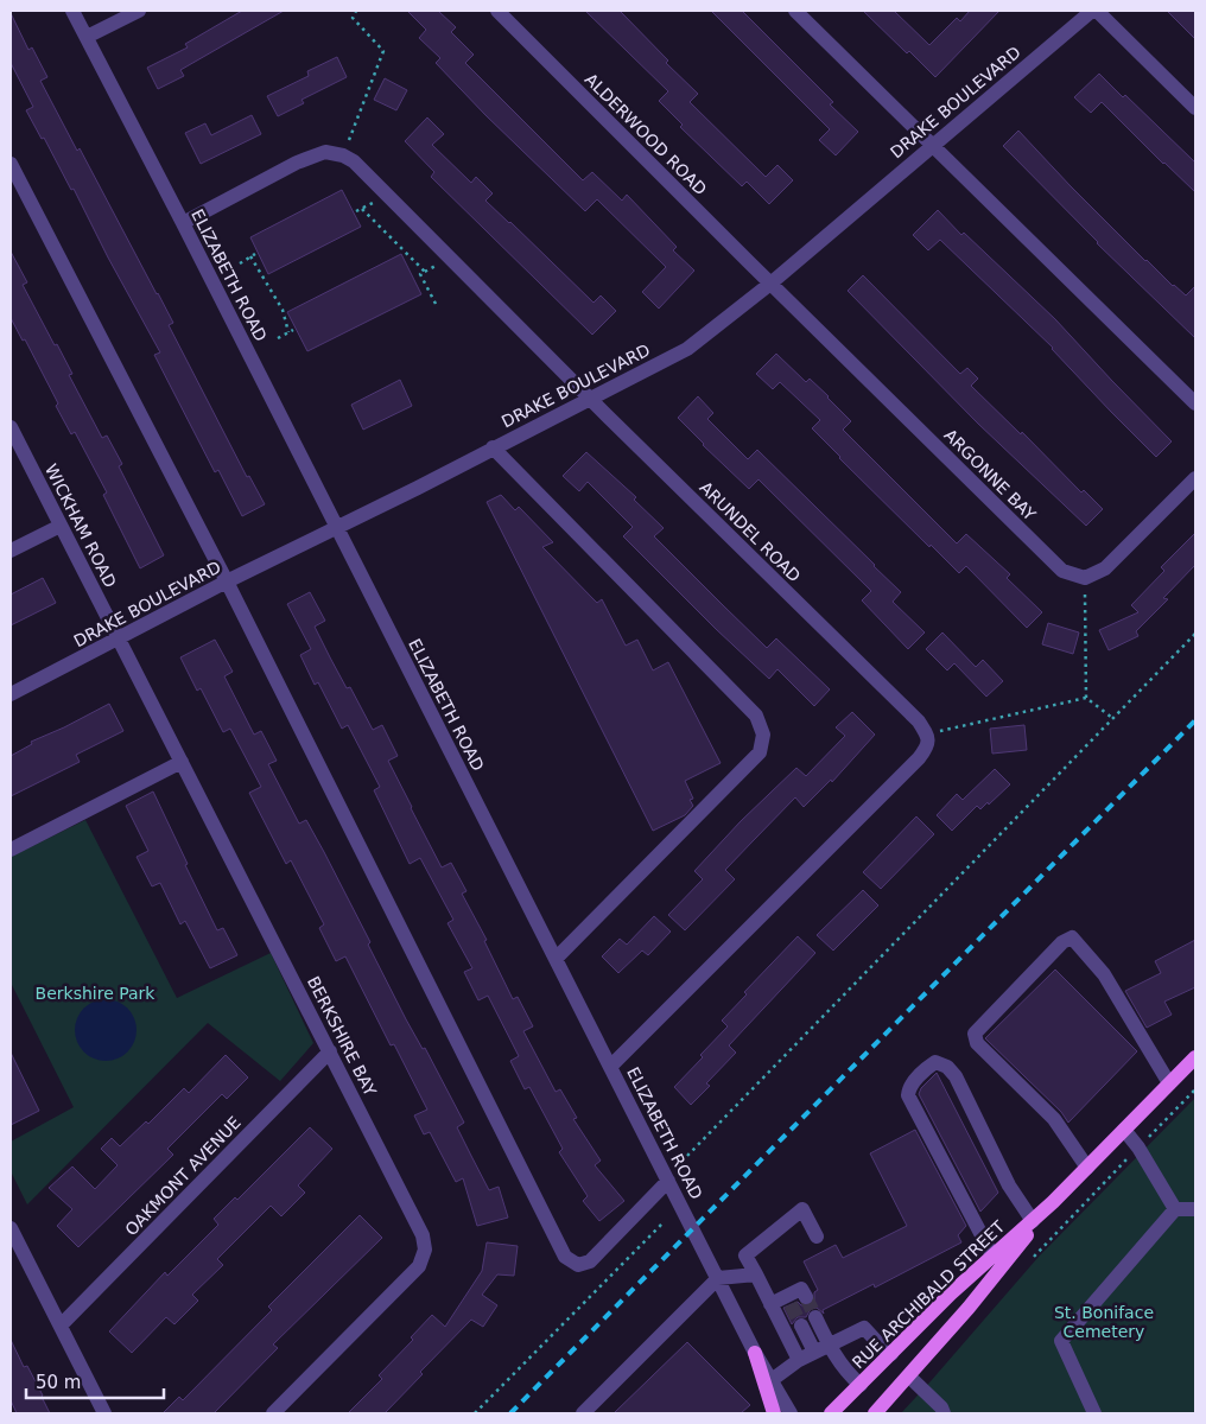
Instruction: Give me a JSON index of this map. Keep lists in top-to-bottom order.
{
  "streets": {
    "main road": ["RUE ARCHIBALD STREET"],
    "street": [
      "DRAKE BOULEVARD",
      "ALDERWOOD ROAD",
      "ELIZABETH ROAD",
      "ARGONNE BAY",
      "WICKHAM ROAD",
      "ARUNDEL ROAD",
      "BERKSHIRE BAY",
      "OAKMONT AVENUE"
    ]
  },
  "crossings": [
    ["DRAKE BOULEVARD", "ALDERWOOD ROAD"],
    ["DRAKE BOULEVARD", "ELIZABETH ROAD"],
    ["DRAKE BOULEVARD", "ARGONNE BAY"],
    ["DRAKE BOULEVARD", "WICKHAM ROAD"],
    ["DRAKE BOULEVARD", "ARUNDEL ROAD"],
    ["DRAKE BOULEVARD", "BERKSHIRE BAY"],
    ["ALDERWOOD ROAD", "ARGONNE BAY"],
    ["WICKHAM ROAD", "BERKSHIRE BAY"],
    ["BERKSHIRE BAY", "OAKMONT AVENUE"]
  ],
  "parks": ["Berkshire Park", "St. Boniface Cemetery"],
  "scale_bar": "50 m"
}
